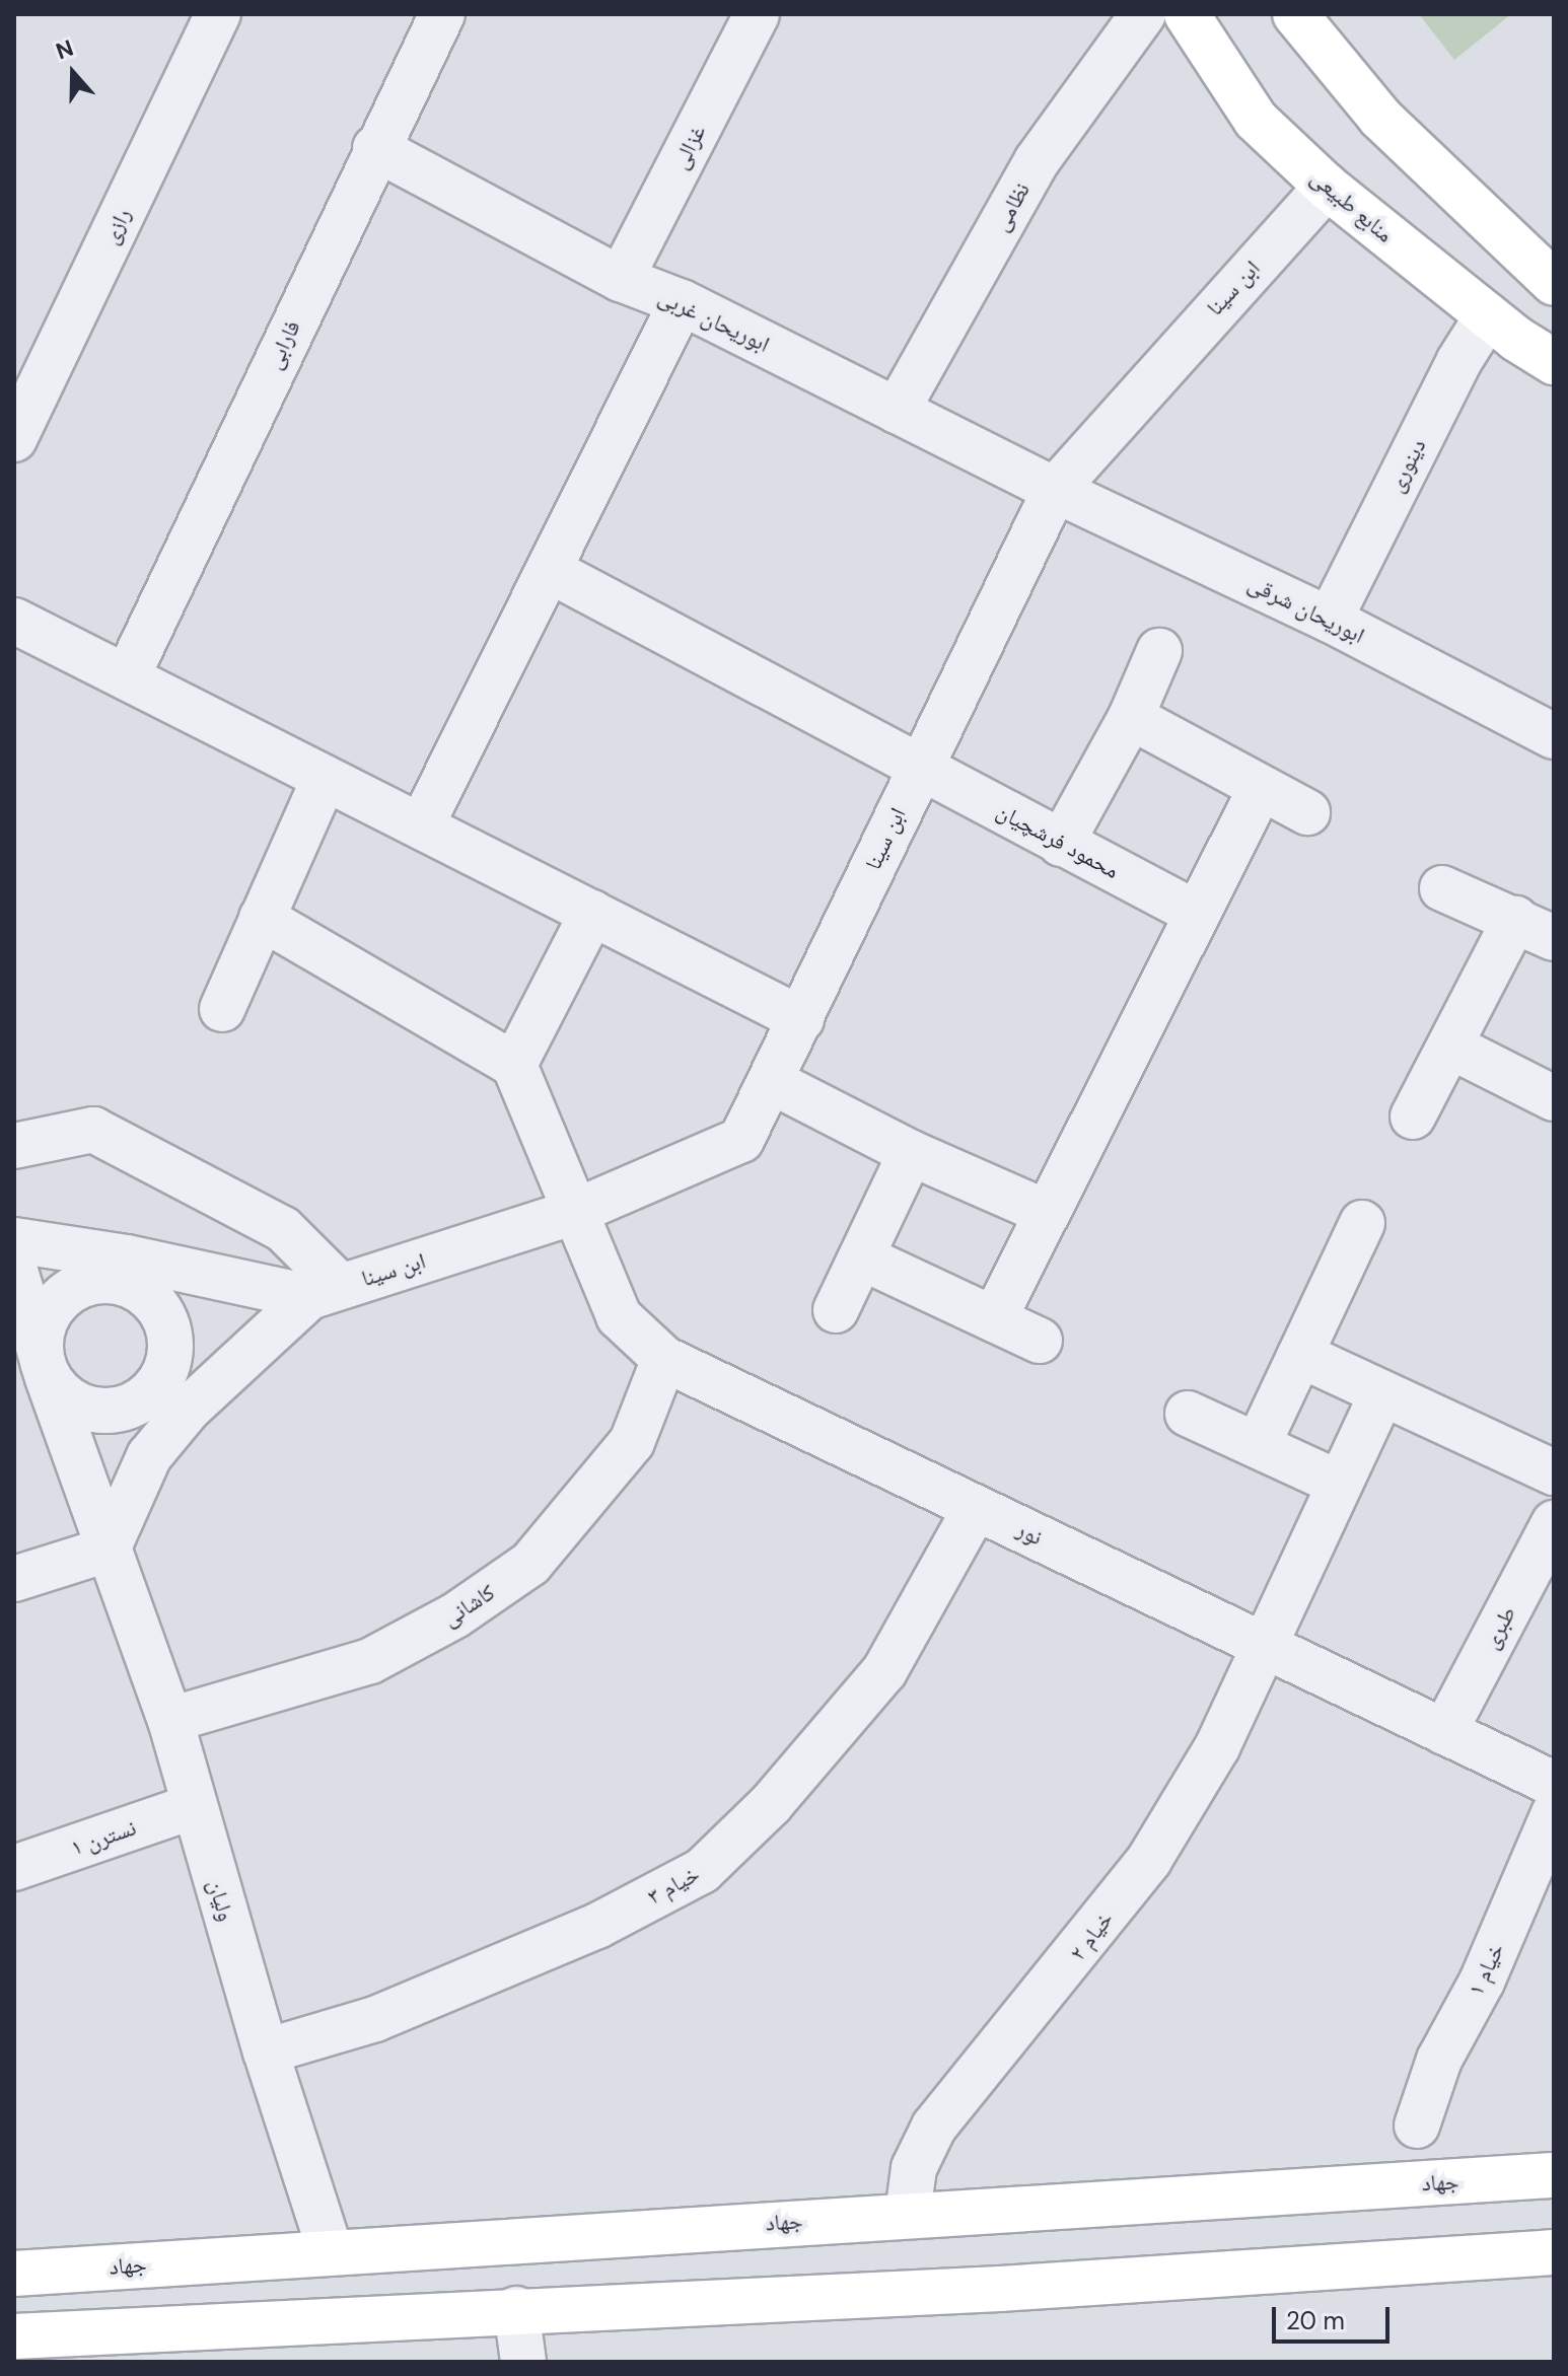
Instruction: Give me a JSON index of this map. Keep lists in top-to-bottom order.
{
  "streets": {
    "main road": ["منابع طبیعی", "جهاد"],
    "street": [
      "غزالی",
      "نظامی",
      "رازی",
      "ابن سینا",
      "ابوریحان غربی",
      "فارابی",
      "دینوری",
      "ابوریحان شرقی",
      "محمود فرشچیان",
      "نور",
      "کاشانی",
      "طبری",
      "نسترن ۱",
      "خیام ۳",
      "ولیان",
      "خیام ۲",
      "خیام ۱"
    ]
  },
  "crossings": [
    ["غزالی", "ابوریحان غربی"],
    ["منابع طبیعی", "ابن سینا"],
    ["منابع طبیعی", "دینوری"],
    ["نظامی", "ابوریحان غربی"],
    ["ابن سینا", "ابوریحان غربی"],
    ["ابن سینا", "ابوریحان شرقی"],
    ["ابن سینا", "محمود فرشچیان"],
    ["ابن سینا", "نور"],
    ["ابوریحان غربی", "فارابی"],
    ["ابوریحان غربی", "ابوریحان شرقی"],
    ["دینوری", "ابوریحان شرقی"],
    ["نور", "کاشانی"],
    ["نور", "طبری"],
    ["نور", "خیام ۳"],
    ["نور", "خیام ۲"],
    ["کاشانی", "ولیان"],
    ["نسترن ۱", "ولیان"],
    ["خیام ۳", "ولیان"],
    ["ولیان", "جهاد"],
    ["خیام ۲", "جهاد"]
  ],
  "scale_bar": "20 m",
  "north": "top"
}
